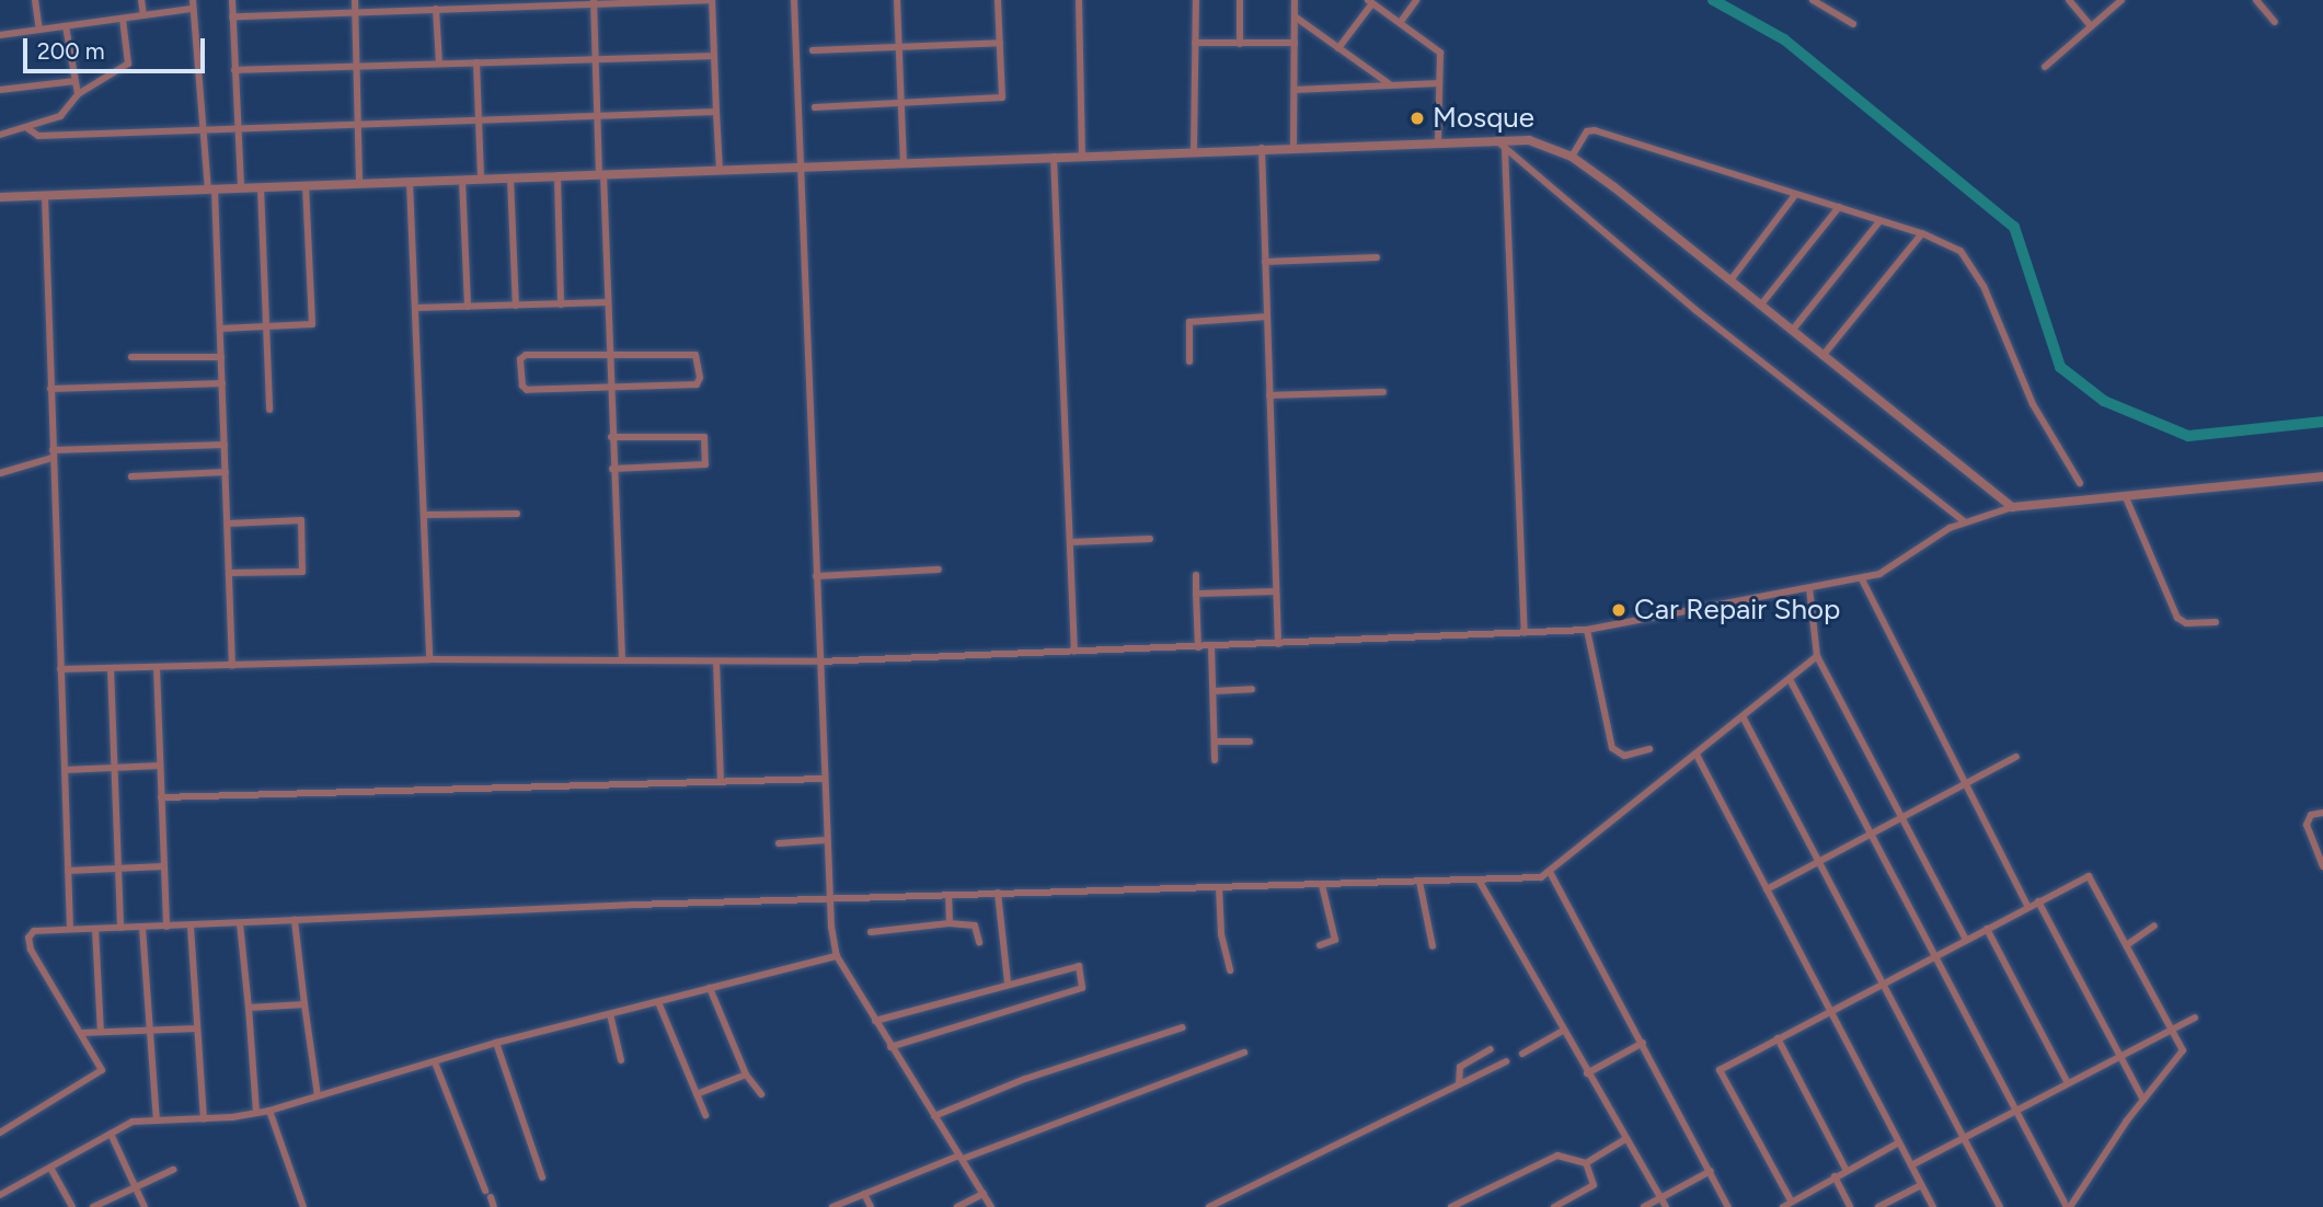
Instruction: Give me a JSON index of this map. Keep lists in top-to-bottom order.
{
  "places": ["Mosque", "Car Repair Shop"],
  "scale_bar": "200 m"
}
